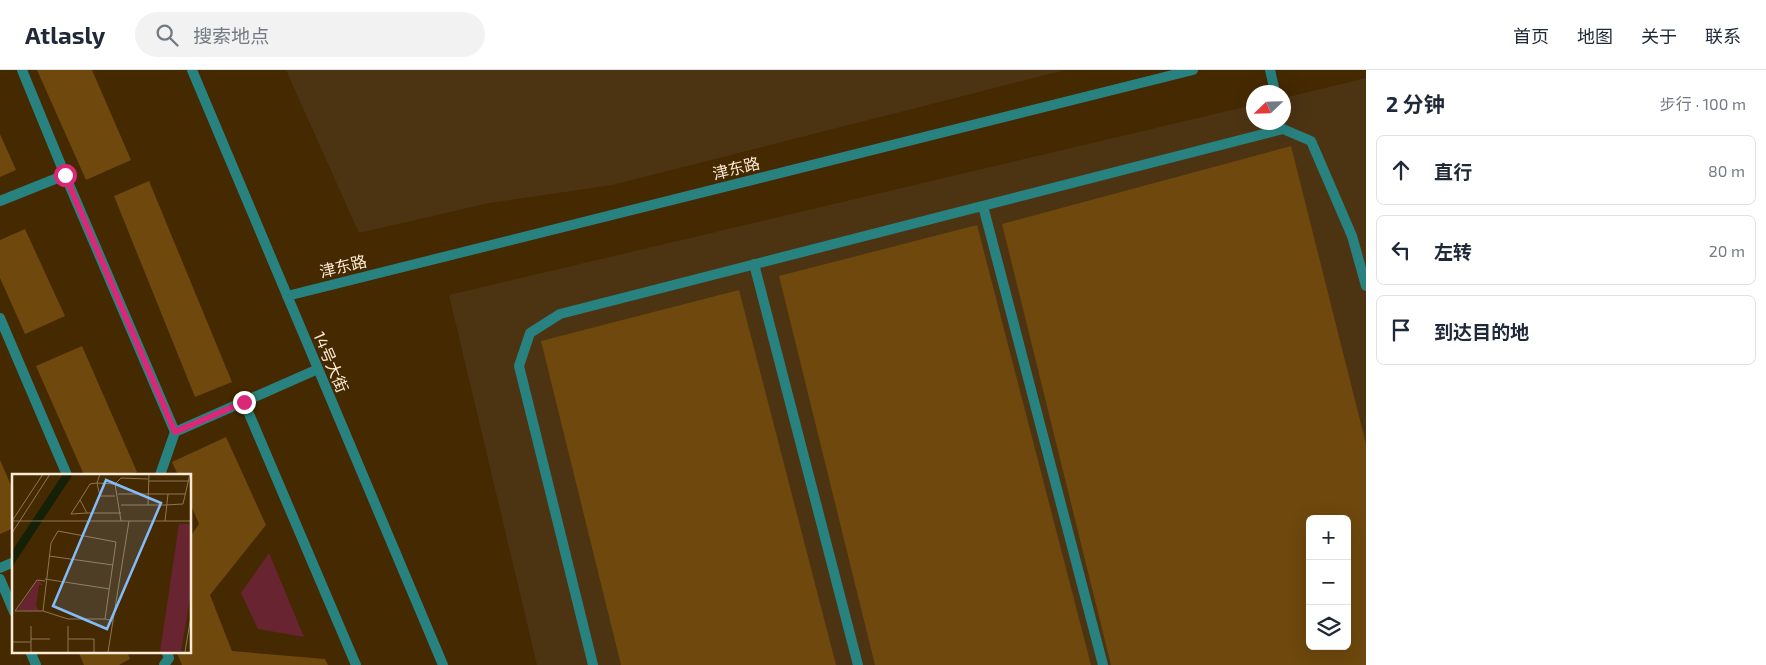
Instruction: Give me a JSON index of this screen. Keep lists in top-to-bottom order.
{
  "streets": {
    "street": ["津东路", "14号大街"]
  },
  "crossings": [
    ["津东路", "14号大街"]
  ],
  "north": "bottom left",
  "page": {
    "header": "Atlasly",
    "search": "搜索地点",
    "nav": [
      "首页",
      "地图",
      "关于",
      "联系"
    ],
    "heading": ["2 分钟", "步行 · 100 m"],
    "list": [
      ["直行", "80 m"],
      ["左转", "20 m"],
      "到达目的地"
    ],
    "map_buttons": ["+", "−"]
  }
}
